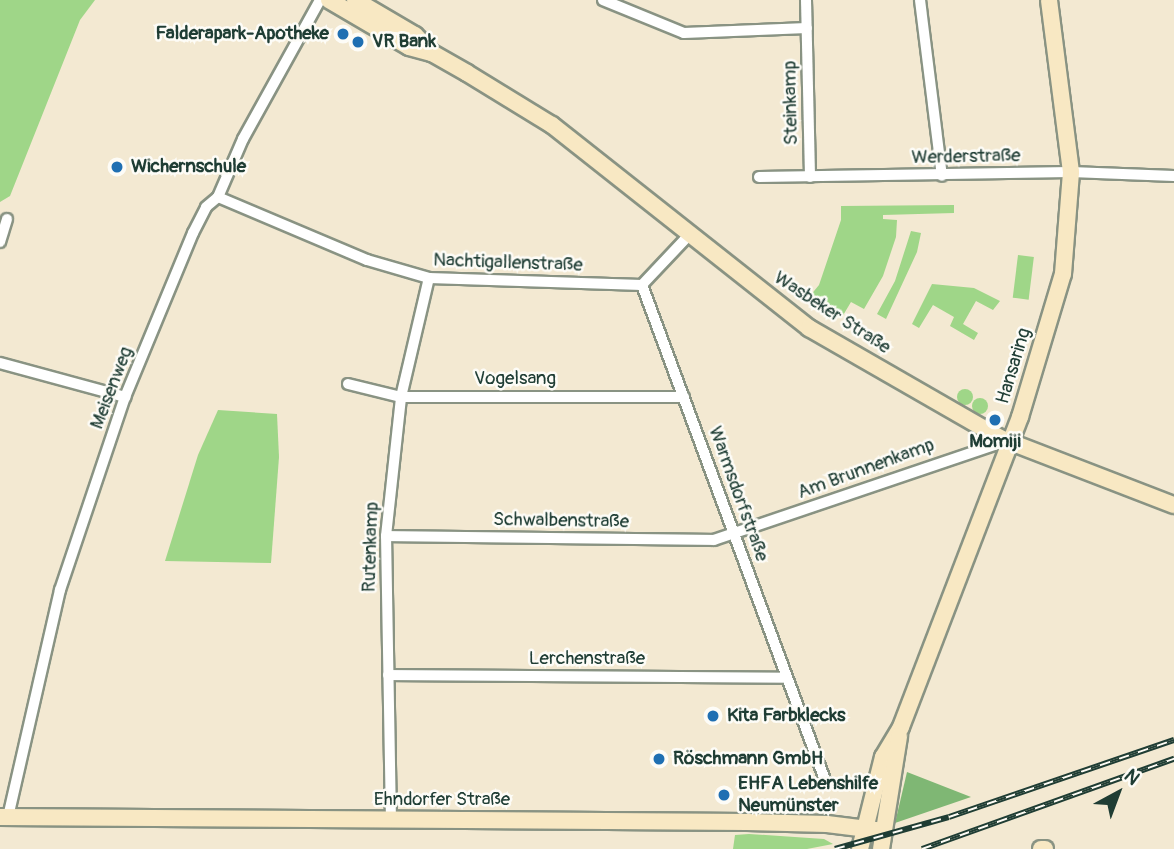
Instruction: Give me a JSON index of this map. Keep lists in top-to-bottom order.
{
  "streets": {
    "street": [
      "Steinkamp",
      "Werderstraße",
      "Nachtigallenstraße",
      "Wasbeker Straße",
      "Hansaring",
      "Vogelsang",
      "Meisenweg",
      "Am Brunnenkamp",
      "Warmsdorfstraße",
      "Schwalbenstraße",
      "Rutenkamp",
      "Lerchenstraße",
      "Ehndorfer Straße"
    ]
  },
  "crossings": [
    ["Steinkamp", "Werderstraße"],
    ["Werderstraße", "Hansaring"],
    ["Nachtigallenstraße", "Meisenweg"],
    ["Nachtigallenstraße", "Warmsdorfstraße"],
    ["Nachtigallenstraße", "Rutenkamp"],
    ["Wasbeker Straße", "Hansaring"],
    ["Wasbeker Straße", "Am Brunnenkamp"],
    ["Hansaring", "Am Brunnenkamp"],
    ["Hansaring", "Ehndorfer Straße"],
    ["Vogelsang", "Warmsdorfstraße"],
    ["Vogelsang", "Rutenkamp"],
    ["Meisenweg", "Ehndorfer Straße"],
    ["Am Brunnenkamp", "Warmsdorfstraße"],
    ["Am Brunnenkamp", "Schwalbenstraße"],
    ["Warmsdorfstraße", "Schwalbenstraße"],
    ["Warmsdorfstraße", "Lerchenstraße"],
    ["Schwalbenstraße", "Rutenkamp"],
    ["Rutenkamp", "Lerchenstraße"],
    ["Rutenkamp", "Ehndorfer Straße"]
  ],
  "places": [
    "Falderapark-Apotheke",
    "VR Bank",
    "Wichernschule",
    "Momiji",
    "Kita Farbklecks",
    "Röschmann GmbH",
    "EHFA Lebenshilfe Neumünster"
  ],
  "north": "top right"
}
